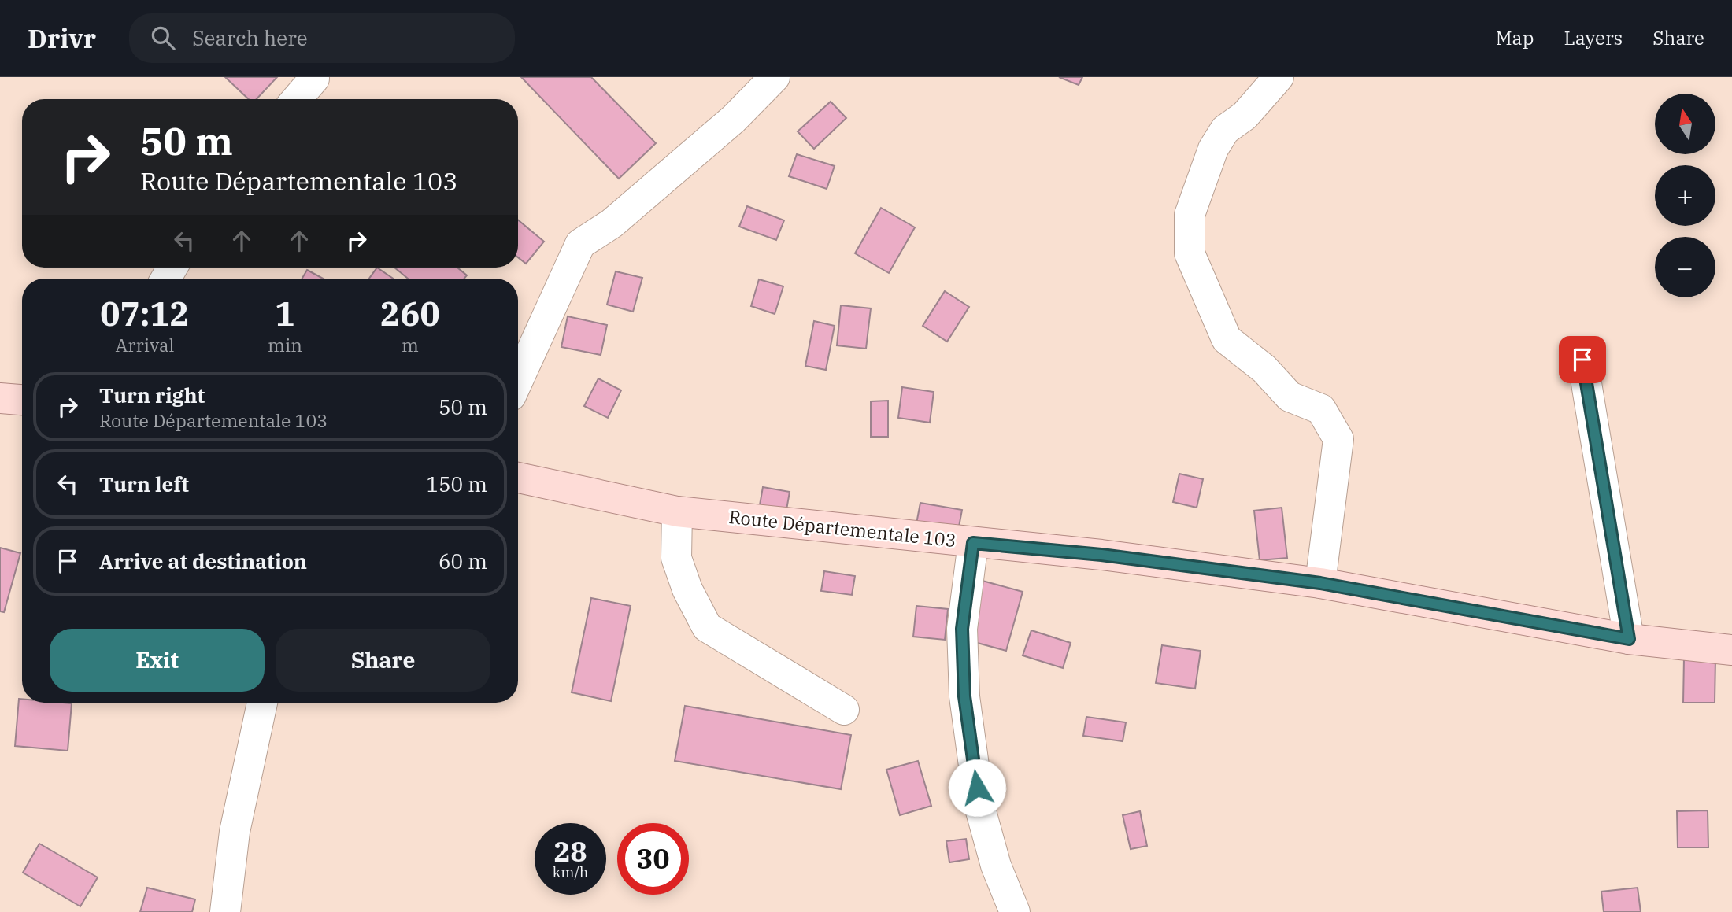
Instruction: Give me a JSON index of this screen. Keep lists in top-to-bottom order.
{
  "streets": {
    "main road": ["Route Départementale 103"]
  },
  "north": "top",
  "page": {
    "header": "Drivr",
    "search": "Search here",
    "nav": ["Map", "Layers", "Share"],
    "map_buttons": ["+", "−"],
    "turn": ["50 m", "Route Départementale 103"],
    "eta": [
      "07:12",
      "Arrival",
      "1",
      "min",
      "260",
      "m"
    ],
    "list": [
      {
        "name": "Turn right",
        "note": "Route Départementale 103",
        "value": "50 m"
      },
      {
        "name": "Turn left",
        "value": "150 m"
      },
      {
        "name": "Arrive at destination",
        "value": "60 m"
      }
    ],
    "buttons": ["Exit", "Share"],
    "speed": "28 km/h",
    "limit": "30"
  }
}
